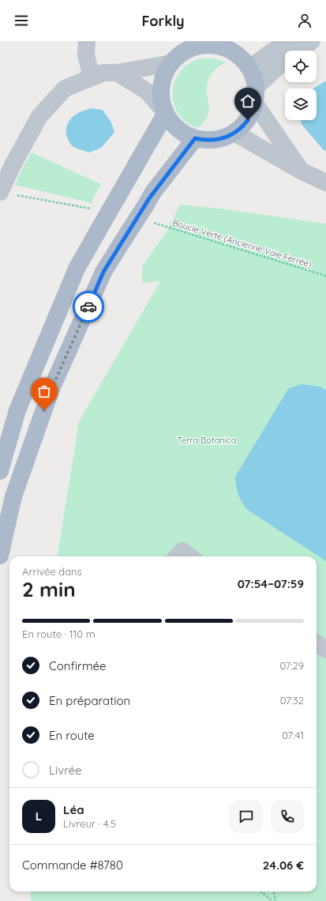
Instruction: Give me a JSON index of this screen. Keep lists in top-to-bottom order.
{
  "streets": {
    "path": ["Boucle Verte (Ancienne Voie Ferrée)"]
  },
  "parks": ["Terra Botanica"],
  "page": {
    "header": "Forkly",
    "heading": ["2 min", "Arrivée dans", "07:54–07:59"],
    "panel": [
      "Léa",
      "Livreur · 4.5",
      "Commande #8780",
      "24.06 €"
    ],
    "bar": "En route · 110 m",
    "list": [
      ["Confirmée", "07:29"],
      ["En préparation", "07:32"],
      ["En route", "07:41"],
      "Livrée"
    ],
    "round": "L"
  }
}
